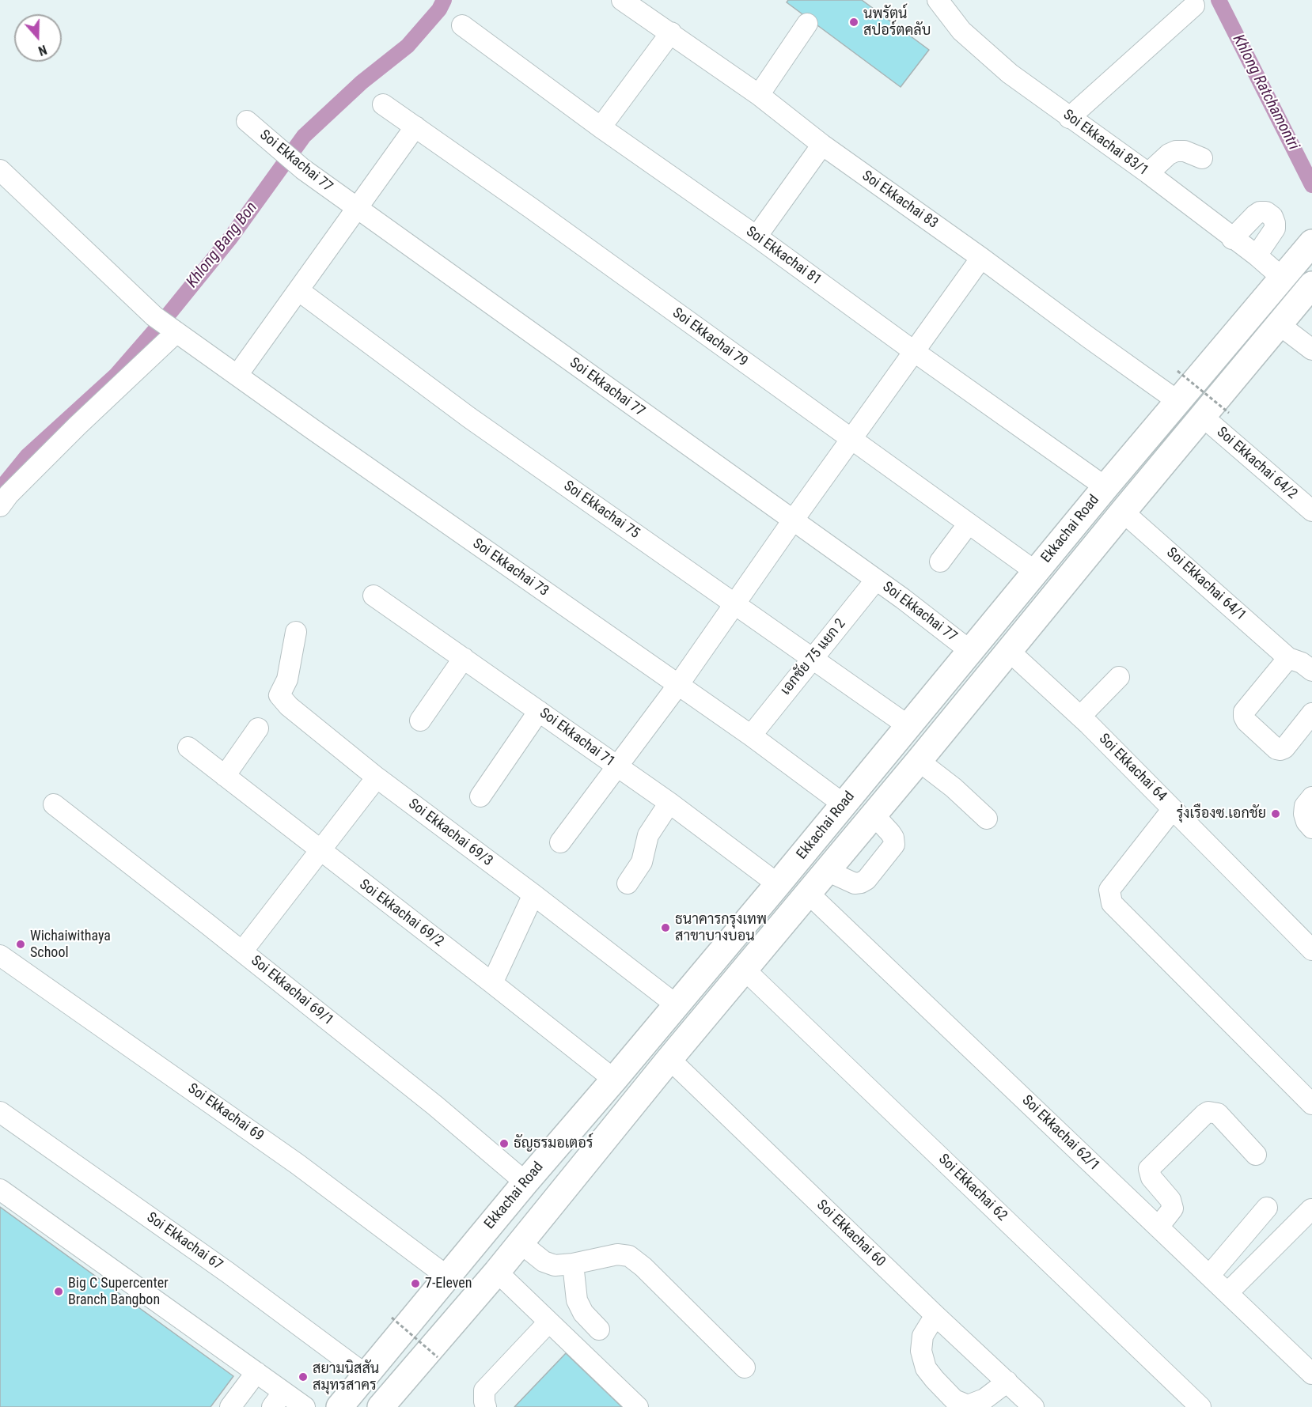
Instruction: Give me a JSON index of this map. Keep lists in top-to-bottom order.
{
  "streets": {
    "main road": ["Ekkachai Road"],
    "street": [
      "Soi Ekkachai 83/1",
      "Soi Ekkachai 77",
      "Soi Ekkachai 83",
      "Soi Ekkachai 81",
      "Soi Ekkachai 79",
      "Soi Ekkachai 64/2",
      "Soi Ekkachai 75",
      "Soi Ekkachai 73",
      "Soi Ekkachai 64/1",
      "เอกชัย 75 แยก 2",
      "Soi Ekkachai 71",
      "Soi Ekkachai 64",
      "Soi Ekkachai 69/3",
      "Soi Ekkachai 69/2",
      "Soi Ekkachai 69/1",
      "Soi Ekkachai 69",
      "Soi Ekkachai 62/1",
      "Soi Ekkachai 62",
      "Soi Ekkachai 60",
      "Soi Ekkachai 67"
    ]
  },
  "crossings": [
    ["Soi Ekkachai 83/1", "Ekkachai Road"],
    ["Soi Ekkachai 77", "Ekkachai Road"],
    ["Soi Ekkachai 77", "เอกชัย 75 แยก 2"],
    ["Soi Ekkachai 83", "Ekkachai Road"],
    ["Soi Ekkachai 81", "Ekkachai Road"],
    ["Soi Ekkachai 79", "Ekkachai Road"],
    ["Soi Ekkachai 64/2", "Ekkachai Road"],
    ["Soi Ekkachai 75", "Ekkachai Road"],
    ["Soi Ekkachai 75", "เอกชัย 75 แยก 2"],
    ["Ekkachai Road", "Soi Ekkachai 73"],
    ["Ekkachai Road", "Soi Ekkachai 64/1"],
    ["Ekkachai Road", "Soi Ekkachai 71"],
    ["Ekkachai Road", "Soi Ekkachai 64"],
    ["Ekkachai Road", "Soi Ekkachai 69/3"],
    ["Ekkachai Road", "Soi Ekkachai 69/2"],
    ["Ekkachai Road", "Soi Ekkachai 69/1"],
    ["Ekkachai Road", "Soi Ekkachai 69"],
    ["Ekkachai Road", "Soi Ekkachai 62/1"],
    ["Ekkachai Road", "Soi Ekkachai 62"],
    ["Ekkachai Road", "Soi Ekkachai 60"],
    ["Ekkachai Road", "Soi Ekkachai 67"],
    ["Soi Ekkachai 73", "เอกชัย 75 แยก 2"]
  ],
  "water": ["Khlong Ratchamontri", "Khlong Bang Bon"],
  "places": [
    "นพรัตน์ สปอร์ตคลับ",
    "รุ่งเรืองซ.เอกชัย",
    "ธนาคารกรุงเทพ สาขาบางบอน",
    "Wichaiwithaya School",
    "ธัญธรมอเตอร์",
    "7-Eleven",
    "Big C Supercenter Branch Bangbon",
    "สยามนิสสัน สมุทรสาคร"
  ],
  "north": "bottom"
}
